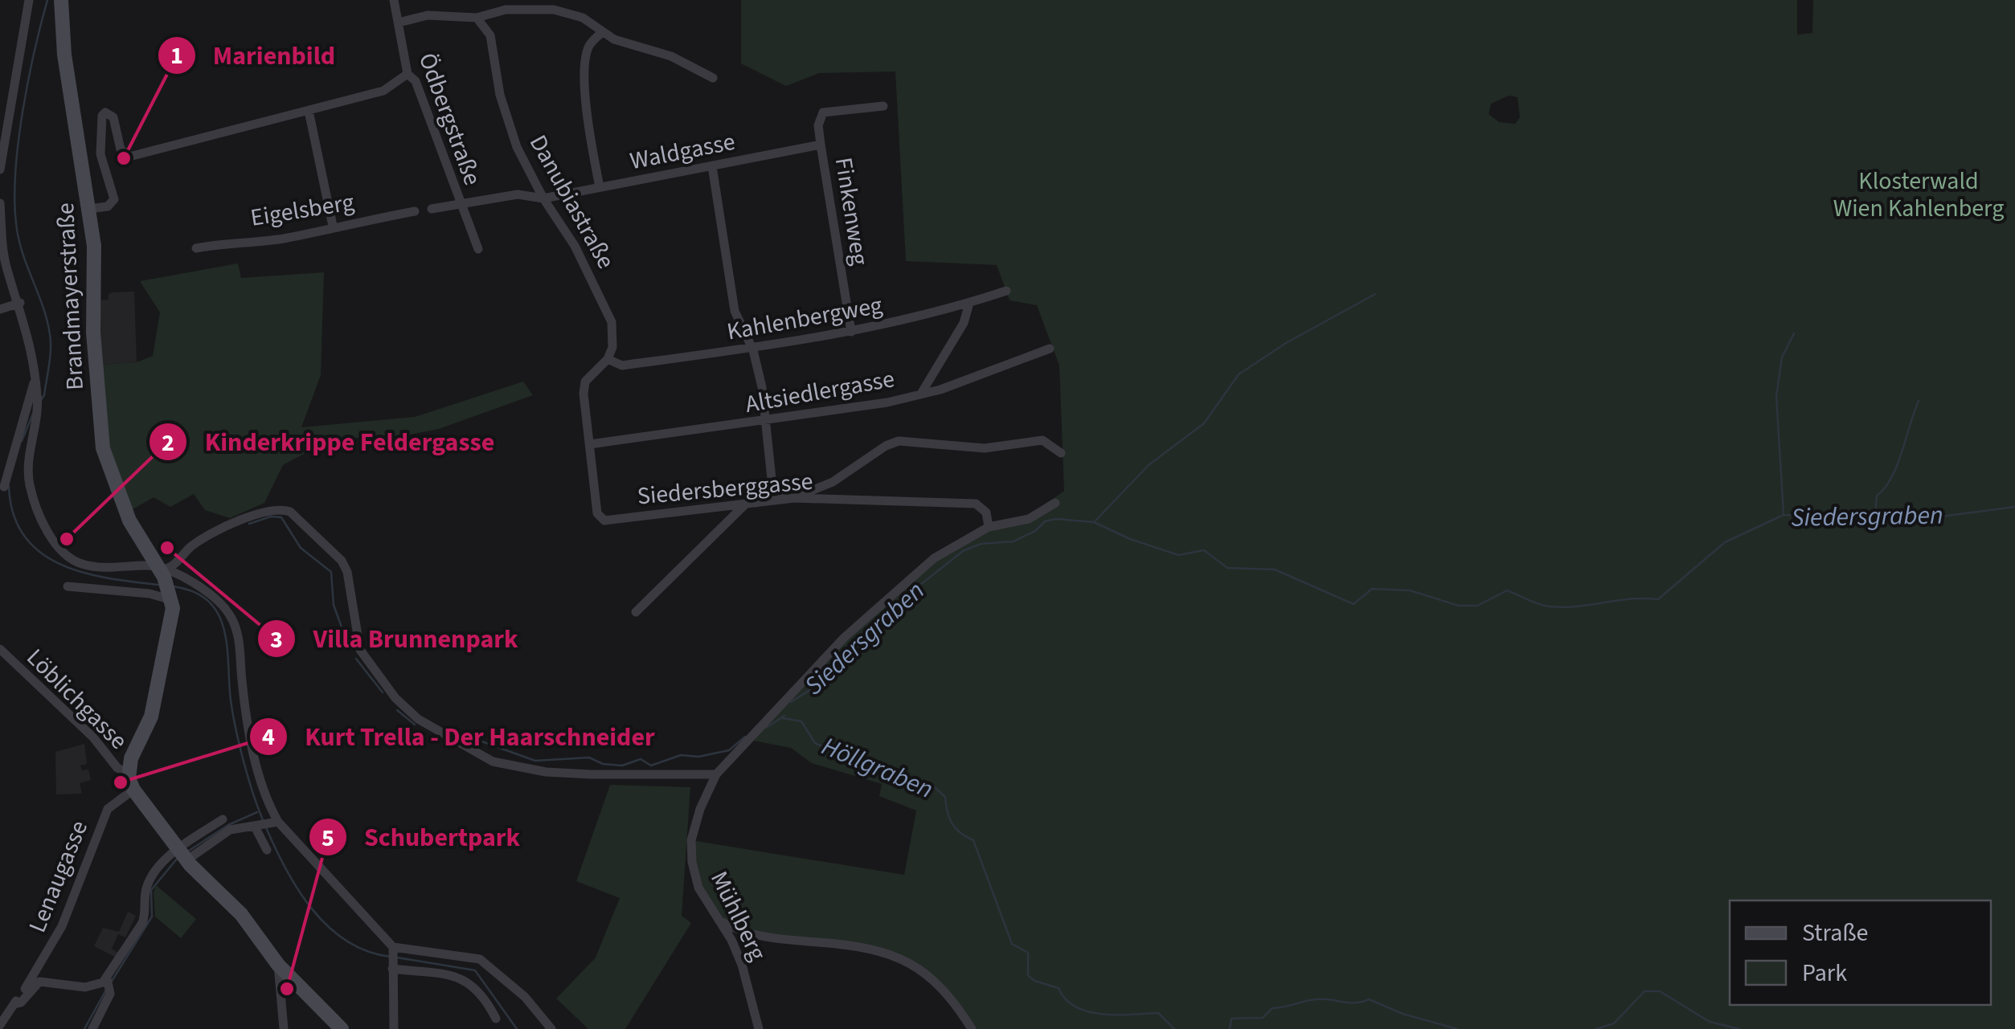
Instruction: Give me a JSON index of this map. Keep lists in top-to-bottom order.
{
  "streets": {
    "main road": ["Brandmayerstraße"],
    "street": [
      "Ödbergstraße",
      "Waldgasse",
      "Danubiastraße",
      "Eigelsberg",
      "Finkenweg",
      "Kahlenbergweg",
      "Altsiedlergasse",
      "Siedersberggasse",
      "Löblichgasse",
      "Lenaugasse",
      "Mühlberg"
    ]
  },
  "crossings": [
    ["Ödbergstraße", "Waldgasse"],
    ["Waldgasse", "Danubiastraße"],
    ["Waldgasse", "Finkenweg"],
    ["Danubiastraße", "Kahlenbergweg"],
    ["Finkenweg", "Kahlenbergweg"],
    ["Altsiedlergasse", "Siedersberggasse"]
  ],
  "water": ["Siedersgraben", "Höllgraben"],
  "parks": ["Klosterwald Wien Kahlenberg"],
  "places": [
    "Marienbild",
    "Kinderkrippe Feldergasse",
    "Villa Brunnenpark",
    "Kurt Trella - Der Haarschneider",
    "Schubertpark"
  ],
  "legend": ["Straße", "Park"]
}
